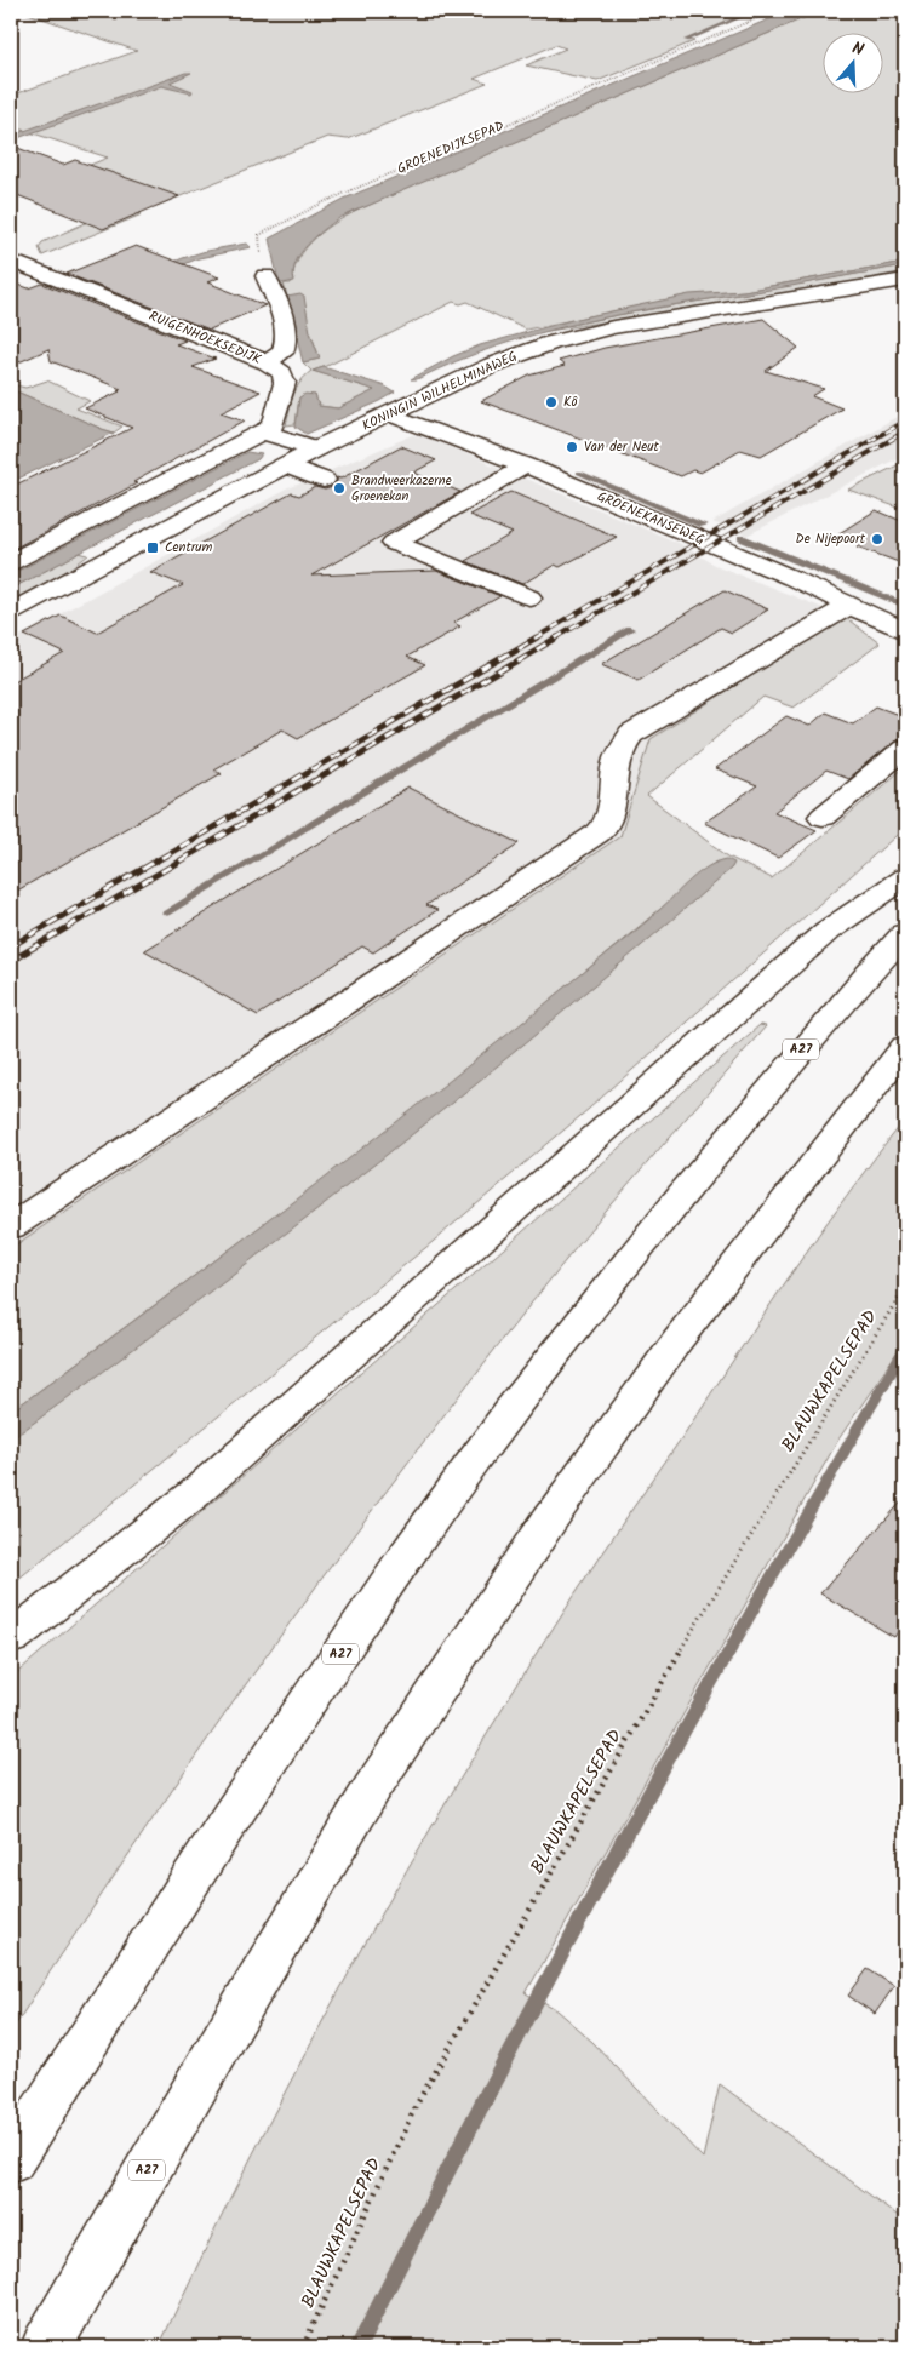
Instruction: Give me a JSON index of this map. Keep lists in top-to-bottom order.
{
  "streets": {
    "main road": [
      "RUIGENHOEKSEDIJK",
      "KONINGIN WILHELMINAWEG",
      "GROENEKANSEWEG",
      "A27"
    ],
    "path": ["GROENEDIJKSEPAD", "BLAUWKAPELSEPAD"]
  },
  "crossings": [
    ["KONINGIN WILHELMINAWEG", "GROENEKANSEWEG"]
  ],
  "places": {
    "other": [
      "Kô",
      "Van der Neut",
      "Brandweerkazerne Groenekan",
      "De Nijepoort"
    ],
    "transit": ["Centrum"]
  },
  "north": "top"
}
